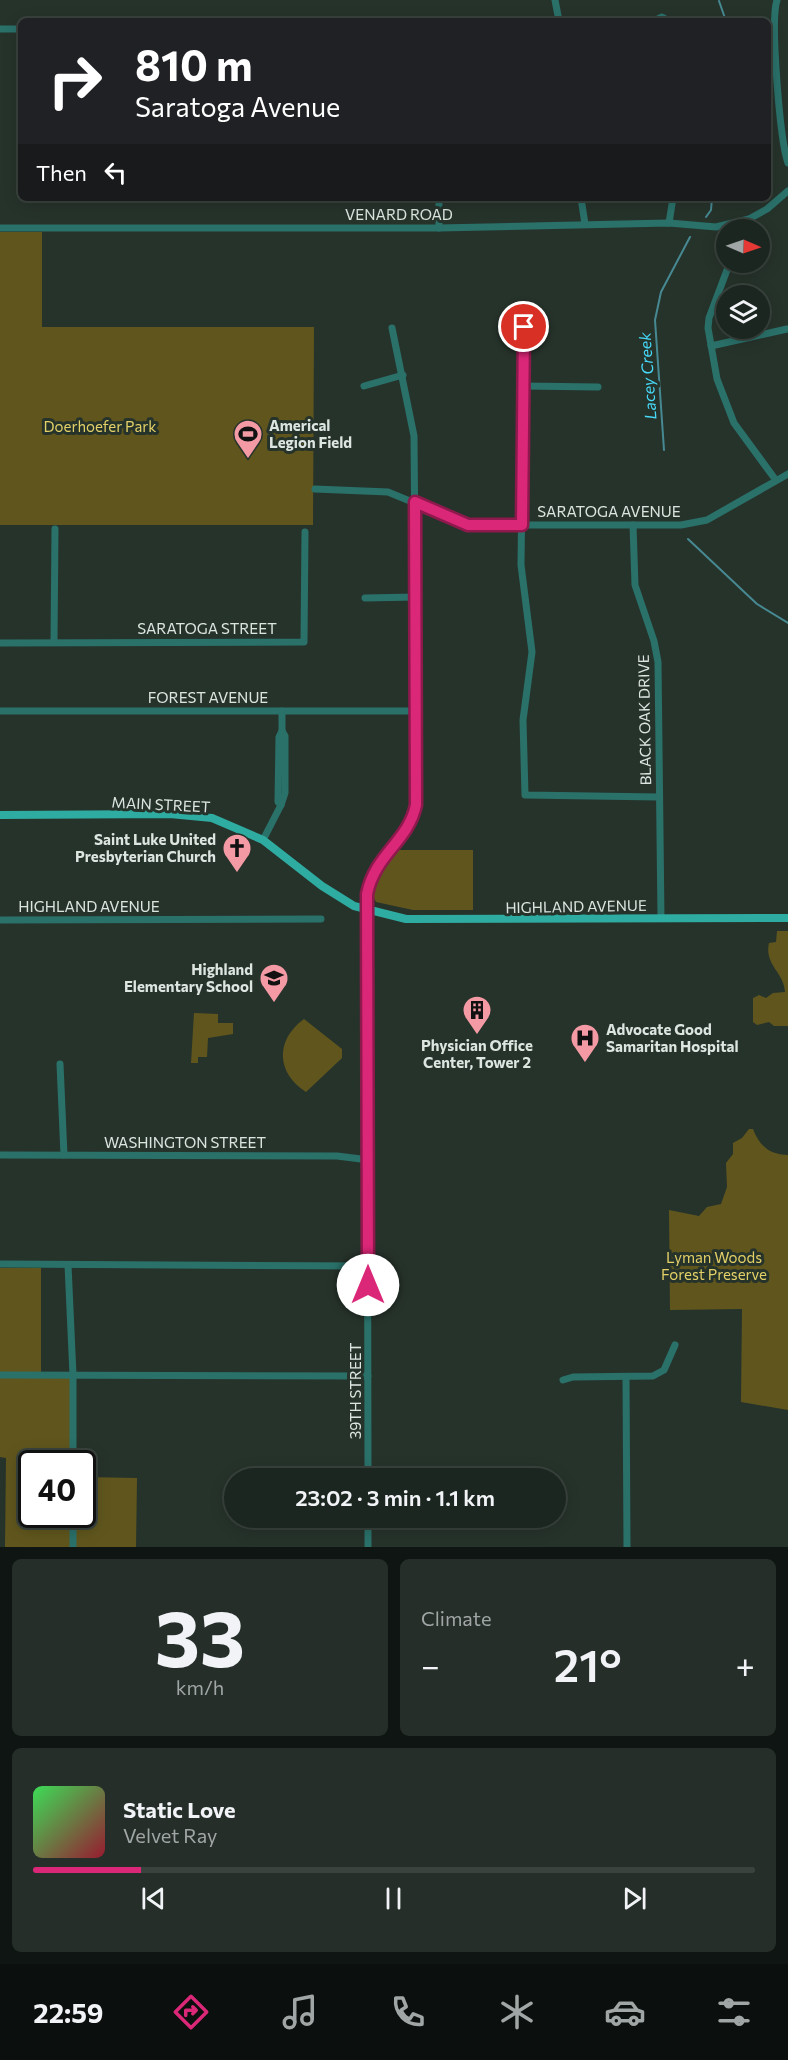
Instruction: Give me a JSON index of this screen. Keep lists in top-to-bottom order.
{
  "streets": {
    "main road": ["MAIN STREET", "HIGHLAND AVENUE"],
    "street": [
      "VENARD ROAD",
      "SARATOGA AVENUE",
      "SARATOGA STREET",
      "FOREST AVENUE",
      "BLACK OAK DRIVE",
      "WASHINGTON STREET",
      "39TH STREET"
    ]
  },
  "crossings": [
    ["SARATOGA AVENUE", "BLACK OAK DRIVE"],
    ["SARATOGA AVENUE", "39TH STREET"],
    ["FOREST AVENUE", "39TH STREET"],
    ["BLACK OAK DRIVE", "HIGHLAND AVENUE"],
    ["MAIN STREET", "HIGHLAND AVENUE"],
    ["MAIN STREET", "39TH STREET"],
    ["HIGHLAND AVENUE", "39TH STREET"],
    ["WASHINGTON STREET", "39TH STREET"]
  ],
  "water": ["Lacey Creek"],
  "parks": ["Doerhoefer Park", "Lyman Woods Forest Preserve"],
  "places": {
    "sports": ["Americal Legion Field"],
    "church": ["Saint Luke United Presbyterian Church"],
    "school or university": ["Highland Elementary School"],
    "building": ["Physician Office Center, Tower 2"],
    "hospital": ["Advocate Good Samaritan Hospital"]
  },
  "north": "right",
  "page": {
    "turn": ["810 m", "Saratoga Avenue"],
    "then": "Then",
    "limit": "40",
    "trip": "23:02 · 3 min · 1.1 km",
    "tile": [
      ["33", "km/h"],
      "Climate"
    ],
    "heat": ["−", "21°", "+"],
    "song": ["Static Love", "Velvet Ray"],
    "tabs": "22:59"
  }
}
